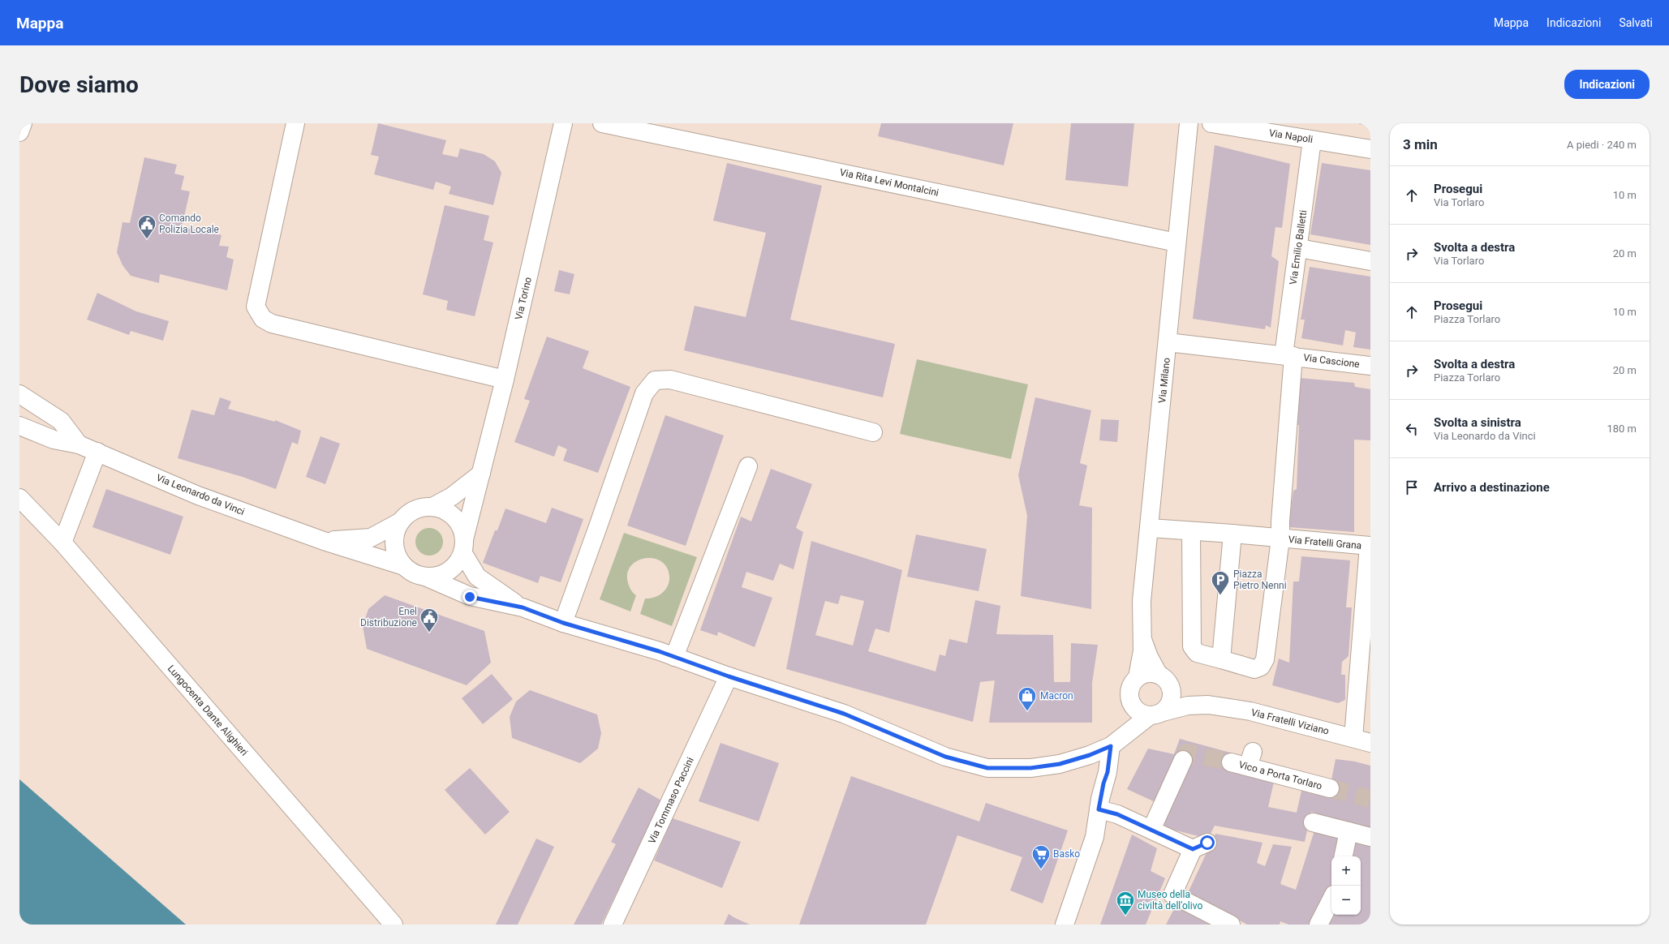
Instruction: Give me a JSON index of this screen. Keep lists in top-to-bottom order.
{
  "streets": {
    "street": [
      "Via Napoli",
      "Via Rita Levi Montalcini",
      "Via Emilio Balletti",
      "Via Torino",
      "Via Cascione",
      "Via Milano",
      "Via Leonardo da Vinci",
      "Via Fratelli Grana",
      "Lungocenta Dante Alighieri",
      "Via Fratelli Viziano",
      "Vico a Porta Torlaro",
      "Via Tommaso Paccini"
    ]
  },
  "crossings": [
    ["Via Napoli", "Via Emilio Balletti"],
    ["Via Rita Levi Montalcini", "Via Milano"],
    ["Via Emilio Balletti", "Via Cascione"],
    ["Via Torino", "Via Leonardo da Vinci"],
    ["Via Milano", "Via Fratelli Viziano"]
  ],
  "places": {
    "public building": ["Comando Polizia Locale", "Enel Distribuzione"],
    "parking": ["Piazza Pietro Nenni"],
    "shop": ["Macron"],
    "supermarket": ["Basko"],
    "museum": ["Museo della civiltà dell'olivo"]
  },
  "page": {
    "header": "Mappa",
    "nav": ["Mappa", "Indicazioni", "Salvati"],
    "buttons": "Indicazioni",
    "title": "Dove siamo",
    "heading": ["3 min", "A piedi · 240 m"],
    "list": [
      ["Prosegui", "Via Torlaro", "10 m"],
      ["Svolta a destra", "Via Torlaro", "20 m"],
      ["Prosegui", "Piazza Torlaro", "10 m"],
      ["Svolta a destra", "Piazza Torlaro", "20 m"],
      ["Svolta a sinistra", "Via Leonardo da Vinci", "180 m"],
      "Arrivo a destinazione"
    ],
    "map_buttons": ["+", "−"]
  }
}
